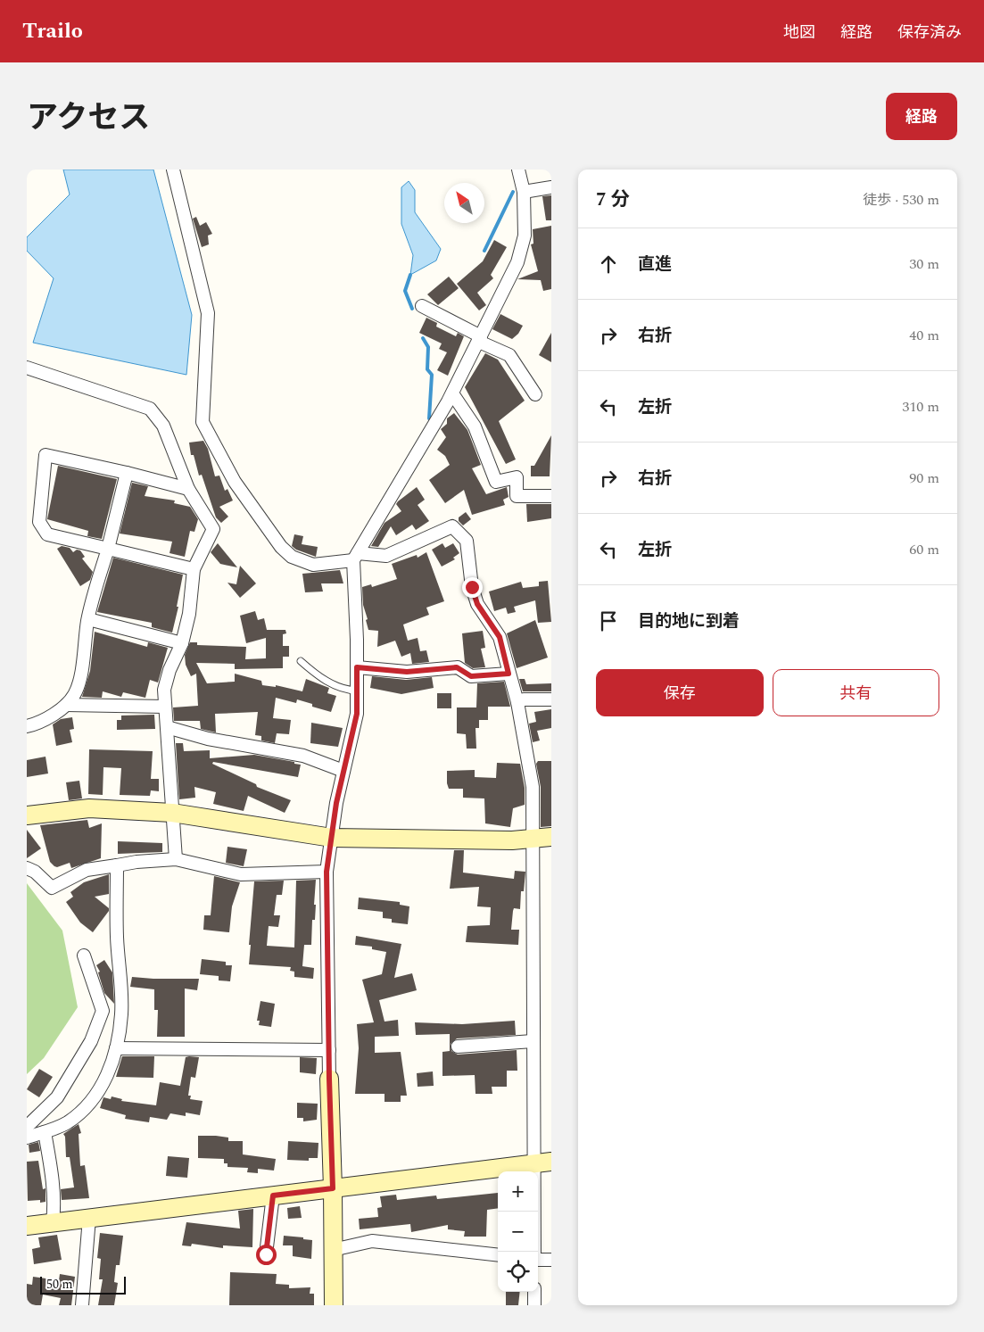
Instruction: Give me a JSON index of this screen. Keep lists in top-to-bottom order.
{
  "scale_bar": "50 m",
  "north": "top left",
  "page": {
    "header": "Trailo",
    "nav": ["地図", "経路", "保存済み"],
    "title": "アクセス",
    "buttons": [
      "経路",
      ["保存", "共有"]
    ],
    "heading": ["7 分", "徒歩 · 530 m"],
    "list": [
      ["直進", "30 m"],
      ["右折", "40 m"],
      ["左折", "310 m"],
      ["右折", "90 m"],
      ["左折", "60 m"],
      "目的地に到着"
    ],
    "map_buttons": ["+", "−"],
    "scale": "50 m"
  }
}
